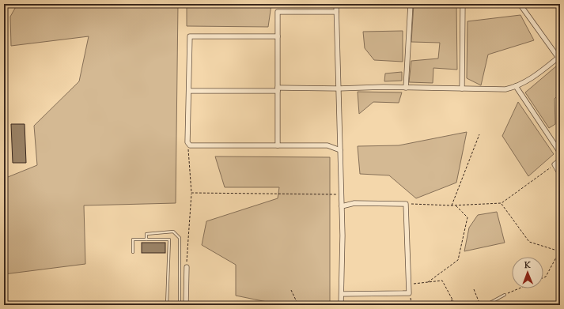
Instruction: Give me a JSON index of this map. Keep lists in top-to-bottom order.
{
  "north": "top"
}
